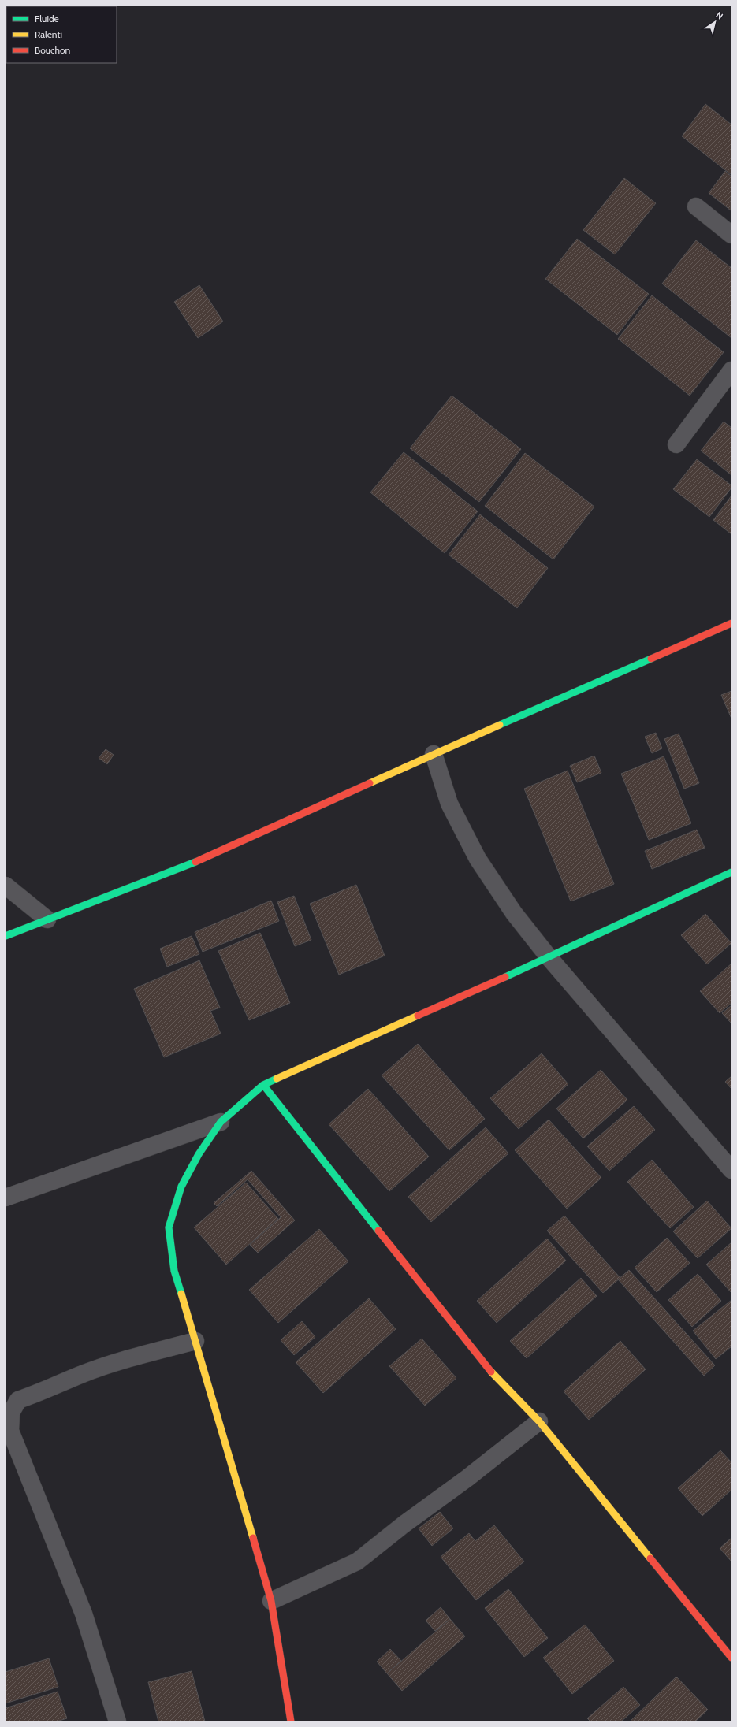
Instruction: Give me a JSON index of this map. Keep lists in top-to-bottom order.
{
  "legend": ["Fluide", "Ralenti", "Bouchon"],
  "north": "top right"
}
